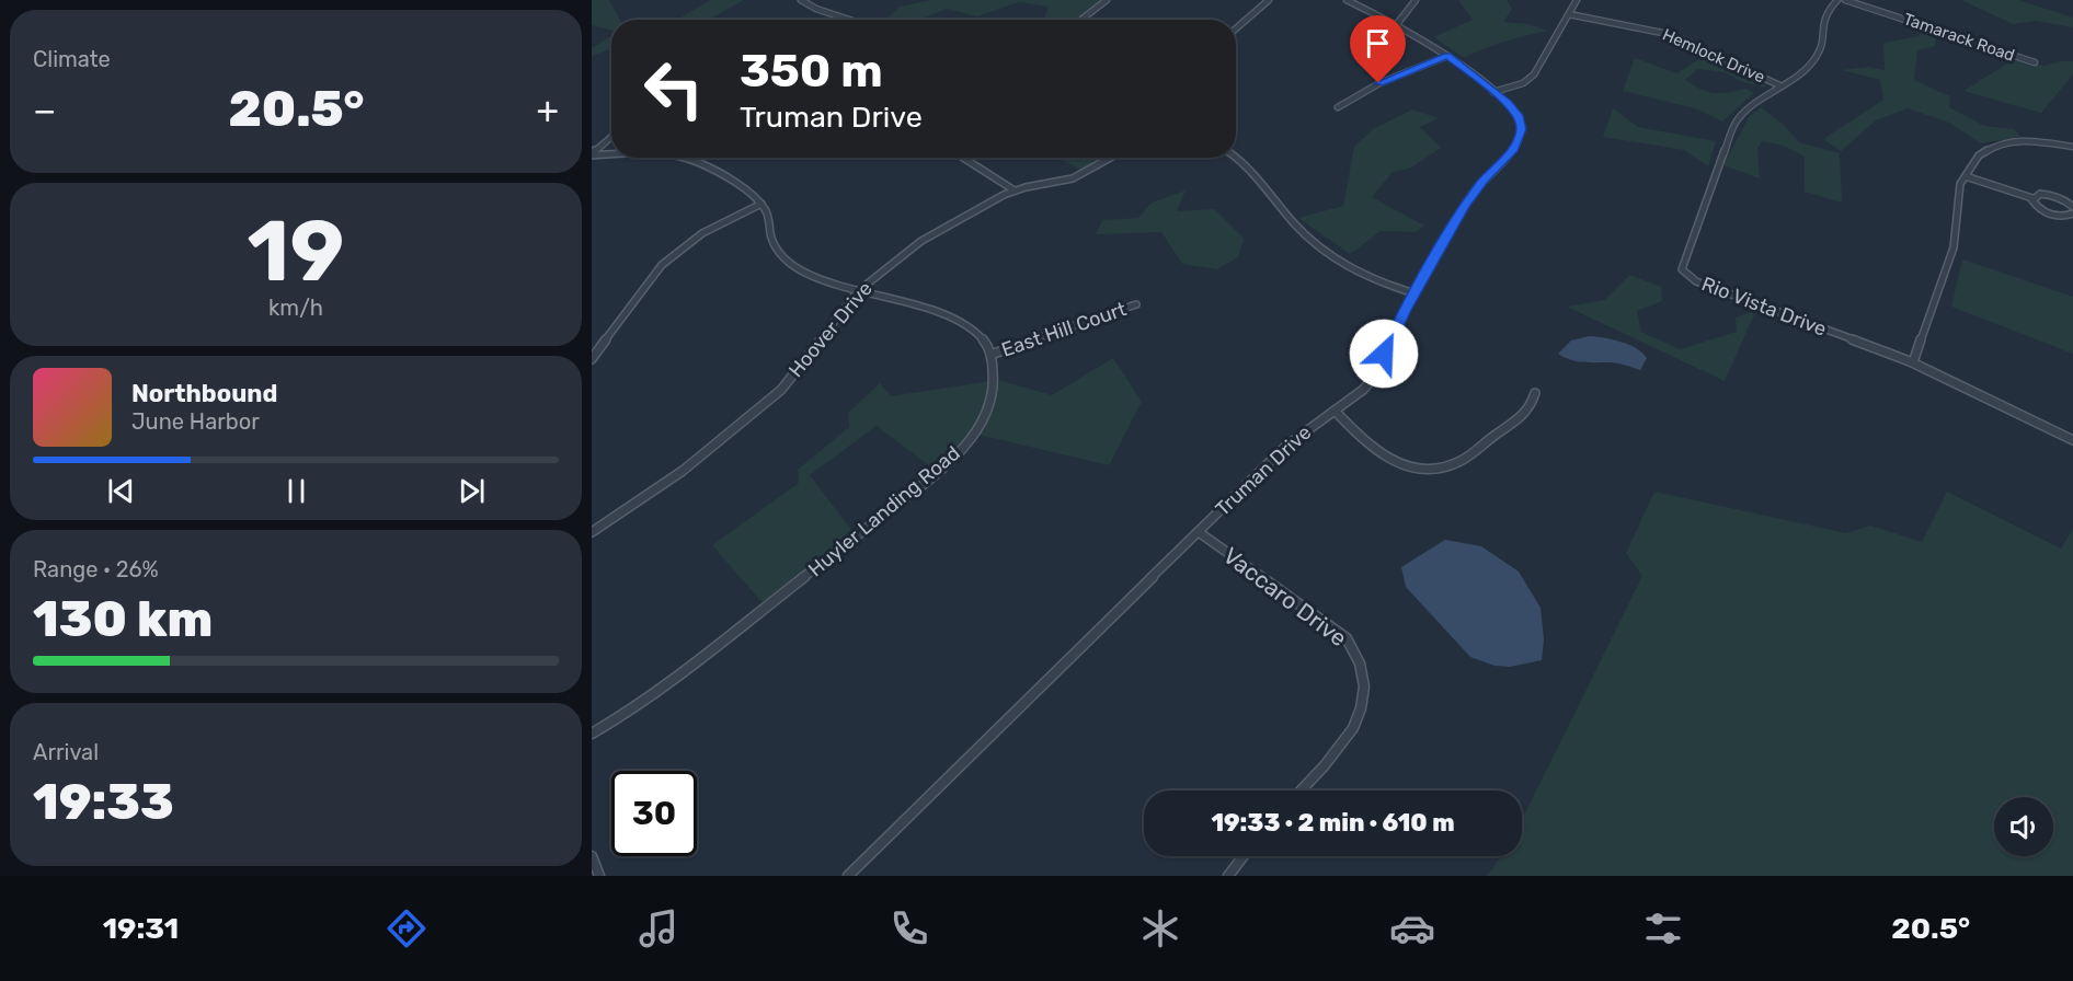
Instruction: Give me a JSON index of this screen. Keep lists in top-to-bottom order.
{
  "streets": {
    "street": [
      "Tamarack Road",
      "Hemlock Drive",
      "Rio Vista Drive",
      "Hoover Drive",
      "East Hill Court",
      "Truman Drive",
      "Huyler Landing Road",
      "Vaccaro Drive"
    ]
  },
  "crossings": [
    ["Hemlock Drive", "Rio Vista Drive"],
    ["East Hill Court", "Huyler Landing Road"],
    ["Truman Drive", "Vaccaro Drive"]
  ],
  "page": {
    "tile": [
      "Climate",
      ["19", "km/h"],
      ["Range · 26%", "130 km"],
      ["Arrival", "19:33"]
    ],
    "turn": ["350 m", "Truman Drive"],
    "heat": ["−", "20.5°", "+"],
    "song": ["Northbound", "June Harbor"],
    "limit": "30",
    "trip": "19:33 · 2 min · 610 m",
    "tabs": ["19:31", "20.5°"]
  }
}
